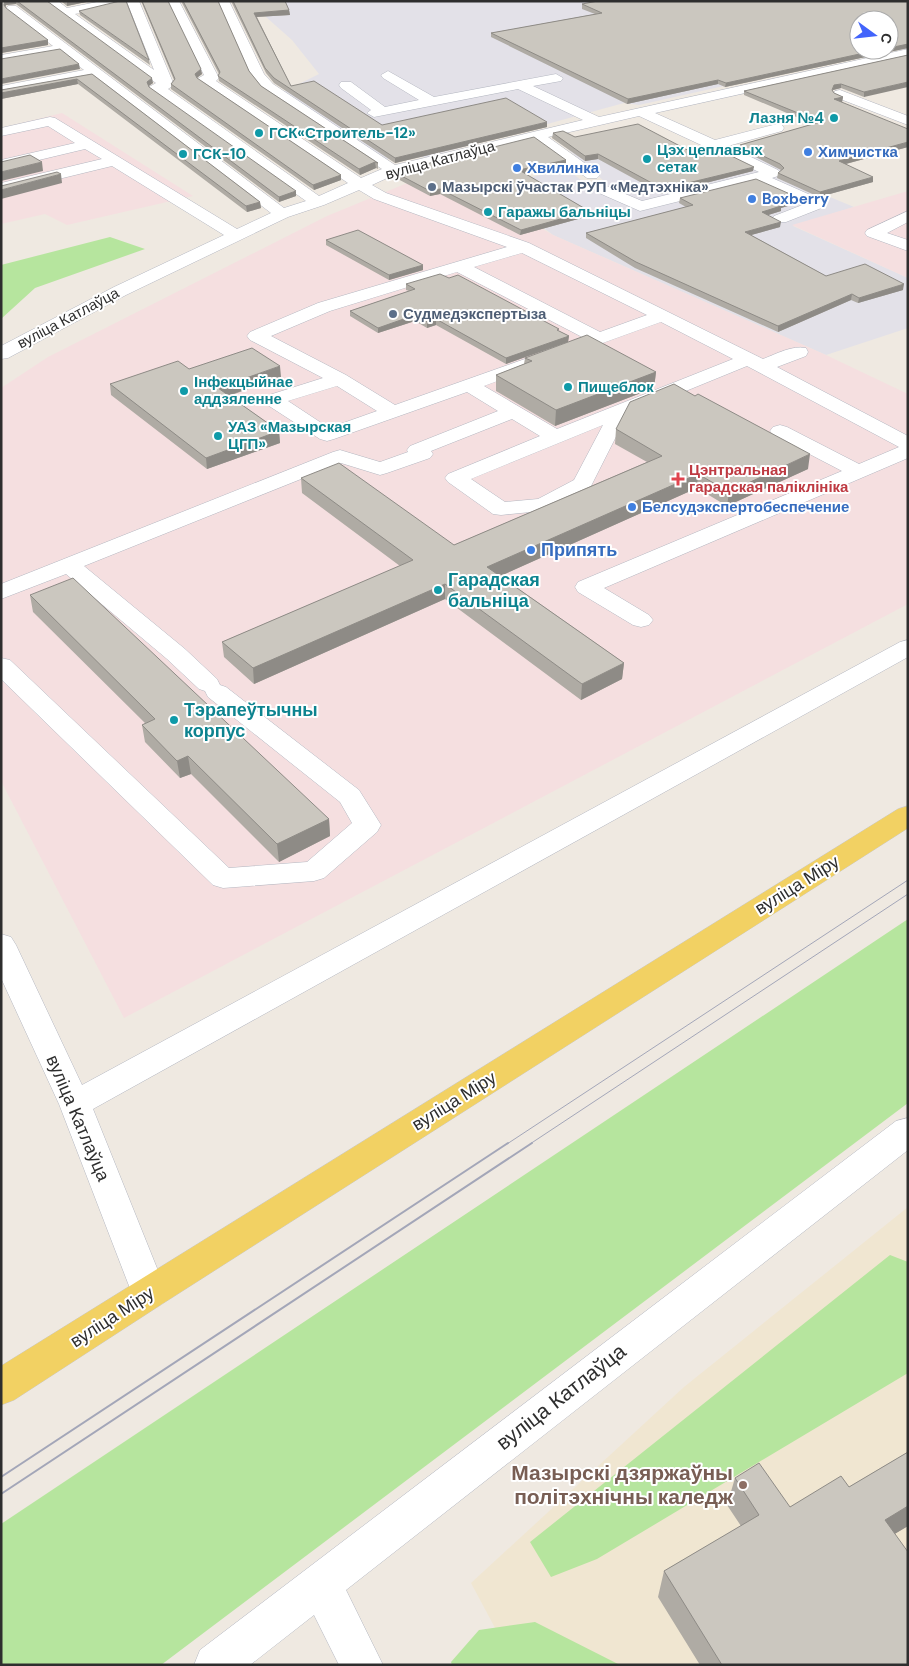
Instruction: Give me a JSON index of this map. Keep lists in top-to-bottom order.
{
  "streets": {
    "main road": ["вуліца Міру"],
    "street": ["вуліца Катлаўца"]
  },
  "crossings": [
    ["вуліца Катлаўца", "вуліца Міру"]
  ],
  "places": {
    "other": [
      "Лазня №4",
      "ГСК«Строитель-12»",
      "Химчистка",
      "ГСК-10",
      "Цэх цеплавых сетак",
      "Хвилинка",
      "Мазырскі ўчастак РУП «Медтэхніка»",
      "Boxberry",
      "Гаражы бальніцы",
      "Судмедэкспертыза",
      "Пищеблок",
      "Інфекцыйнае аддзяленне",
      "УАЗ «Мазырская ЦГП»",
      "Белсудэкспертобеспечение",
      "Припять",
      "Гарадская бальніца",
      "Тэрапеўтычны корпус",
      "Мазырскі дзяржаўны політэхнічны каледж"
    ],
    "health": ["Цэнтральная гарадская паліклініка"]
  },
  "north": "right"
}
